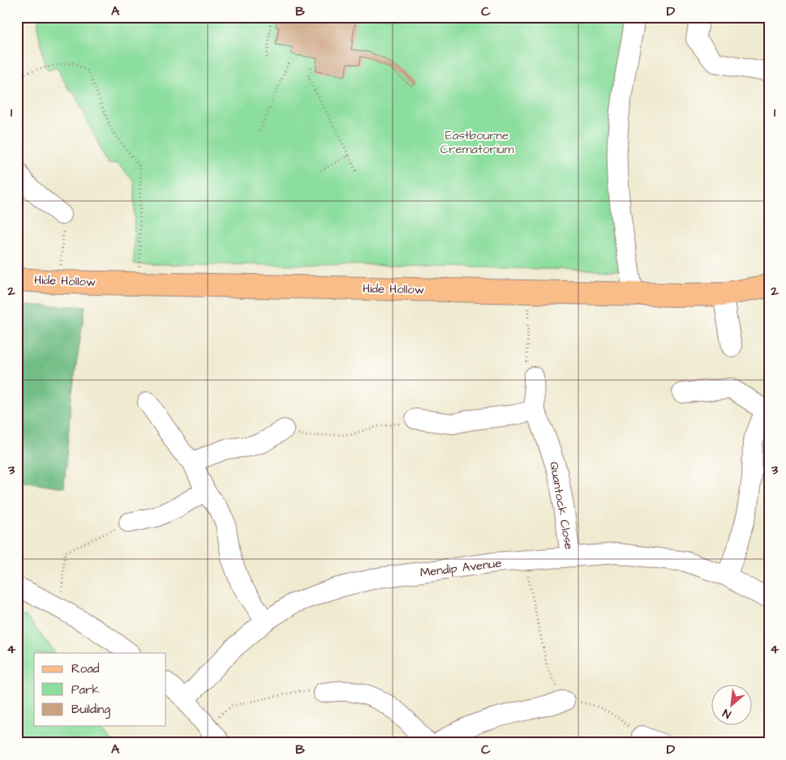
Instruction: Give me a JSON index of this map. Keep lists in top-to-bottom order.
{
  "streets": {
    "main road": ["Hide Hollow"],
    "street": ["Quantock Close", "Mendip Avenue"]
  },
  "crossings": [
    ["Quantock Close", "Mendip Avenue"]
  ],
  "parks": ["Eastbourne Crematorium"],
  "legend": ["Road", "Park", "Building"],
  "north": "bottom left",
  "grid": {
    "columns": [
      "A",
      "B",
      "C",
      "D"
    ],
    "rows": [
      "1",
      "2",
      "3",
      "4"
    ]
  }
}
